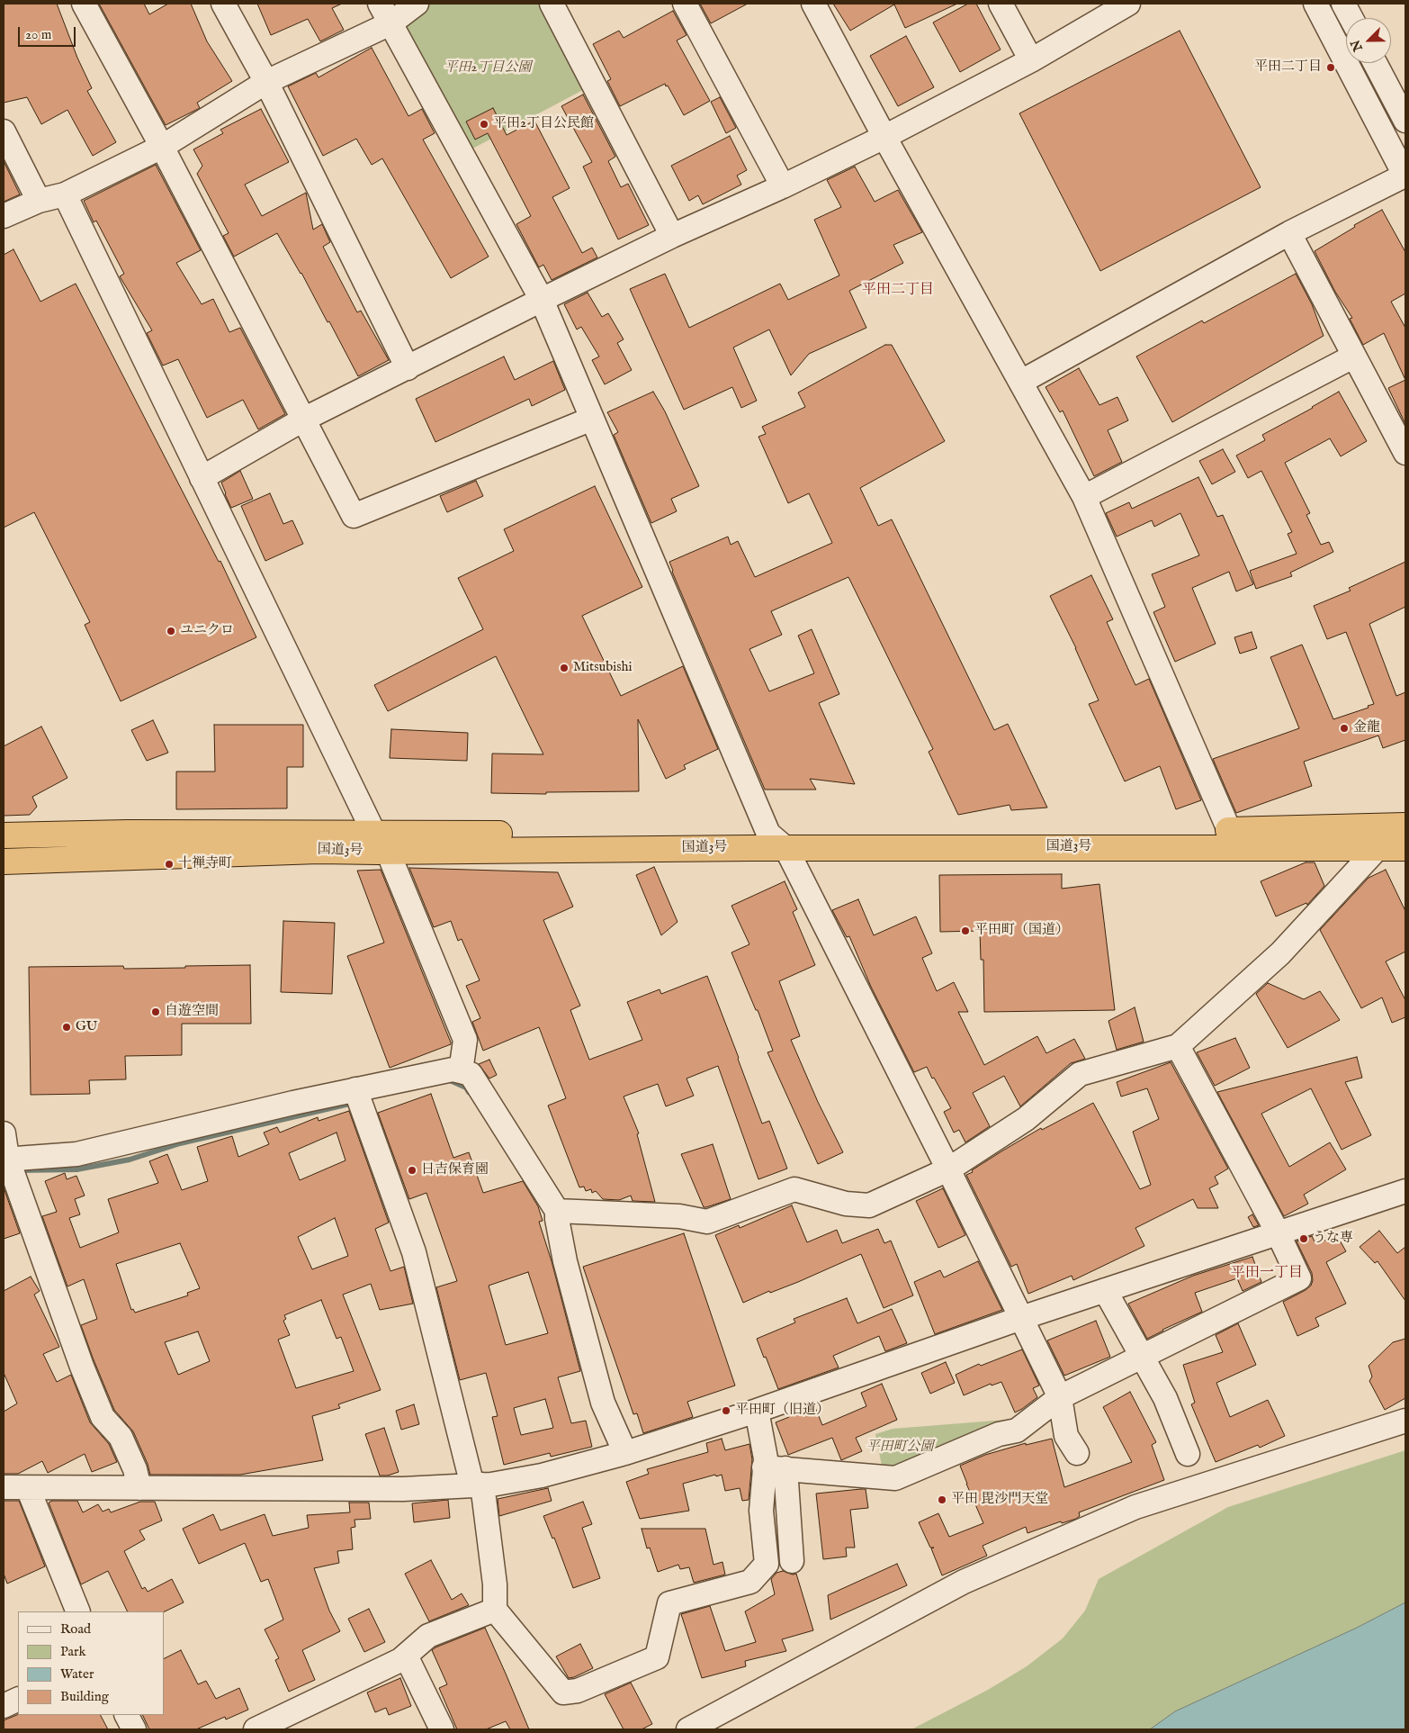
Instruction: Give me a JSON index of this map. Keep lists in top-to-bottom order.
{
  "streets": {
    "highway": ["国道3号"]
  },
  "districts": ["平田二丁目", "平田一丁目"],
  "parks": ["平田2丁目公園", "平田町公園"],
  "places": [
    "平田二丁目",
    "平田2丁目公民館",
    "ユニクロ",
    "Mitsubishi",
    "金龍",
    "十禅寺町",
    "平田町（国道）",
    "自遊空間",
    "GU",
    "日吉保育園",
    "うな専",
    "平田町（旧道）",
    "平田 毘沙門天堂"
  ],
  "legend": [
    "Road",
    "Park",
    "Water",
    "Building"
  ],
  "scale_bar": "20 m",
  "north": "bottom left"
}
